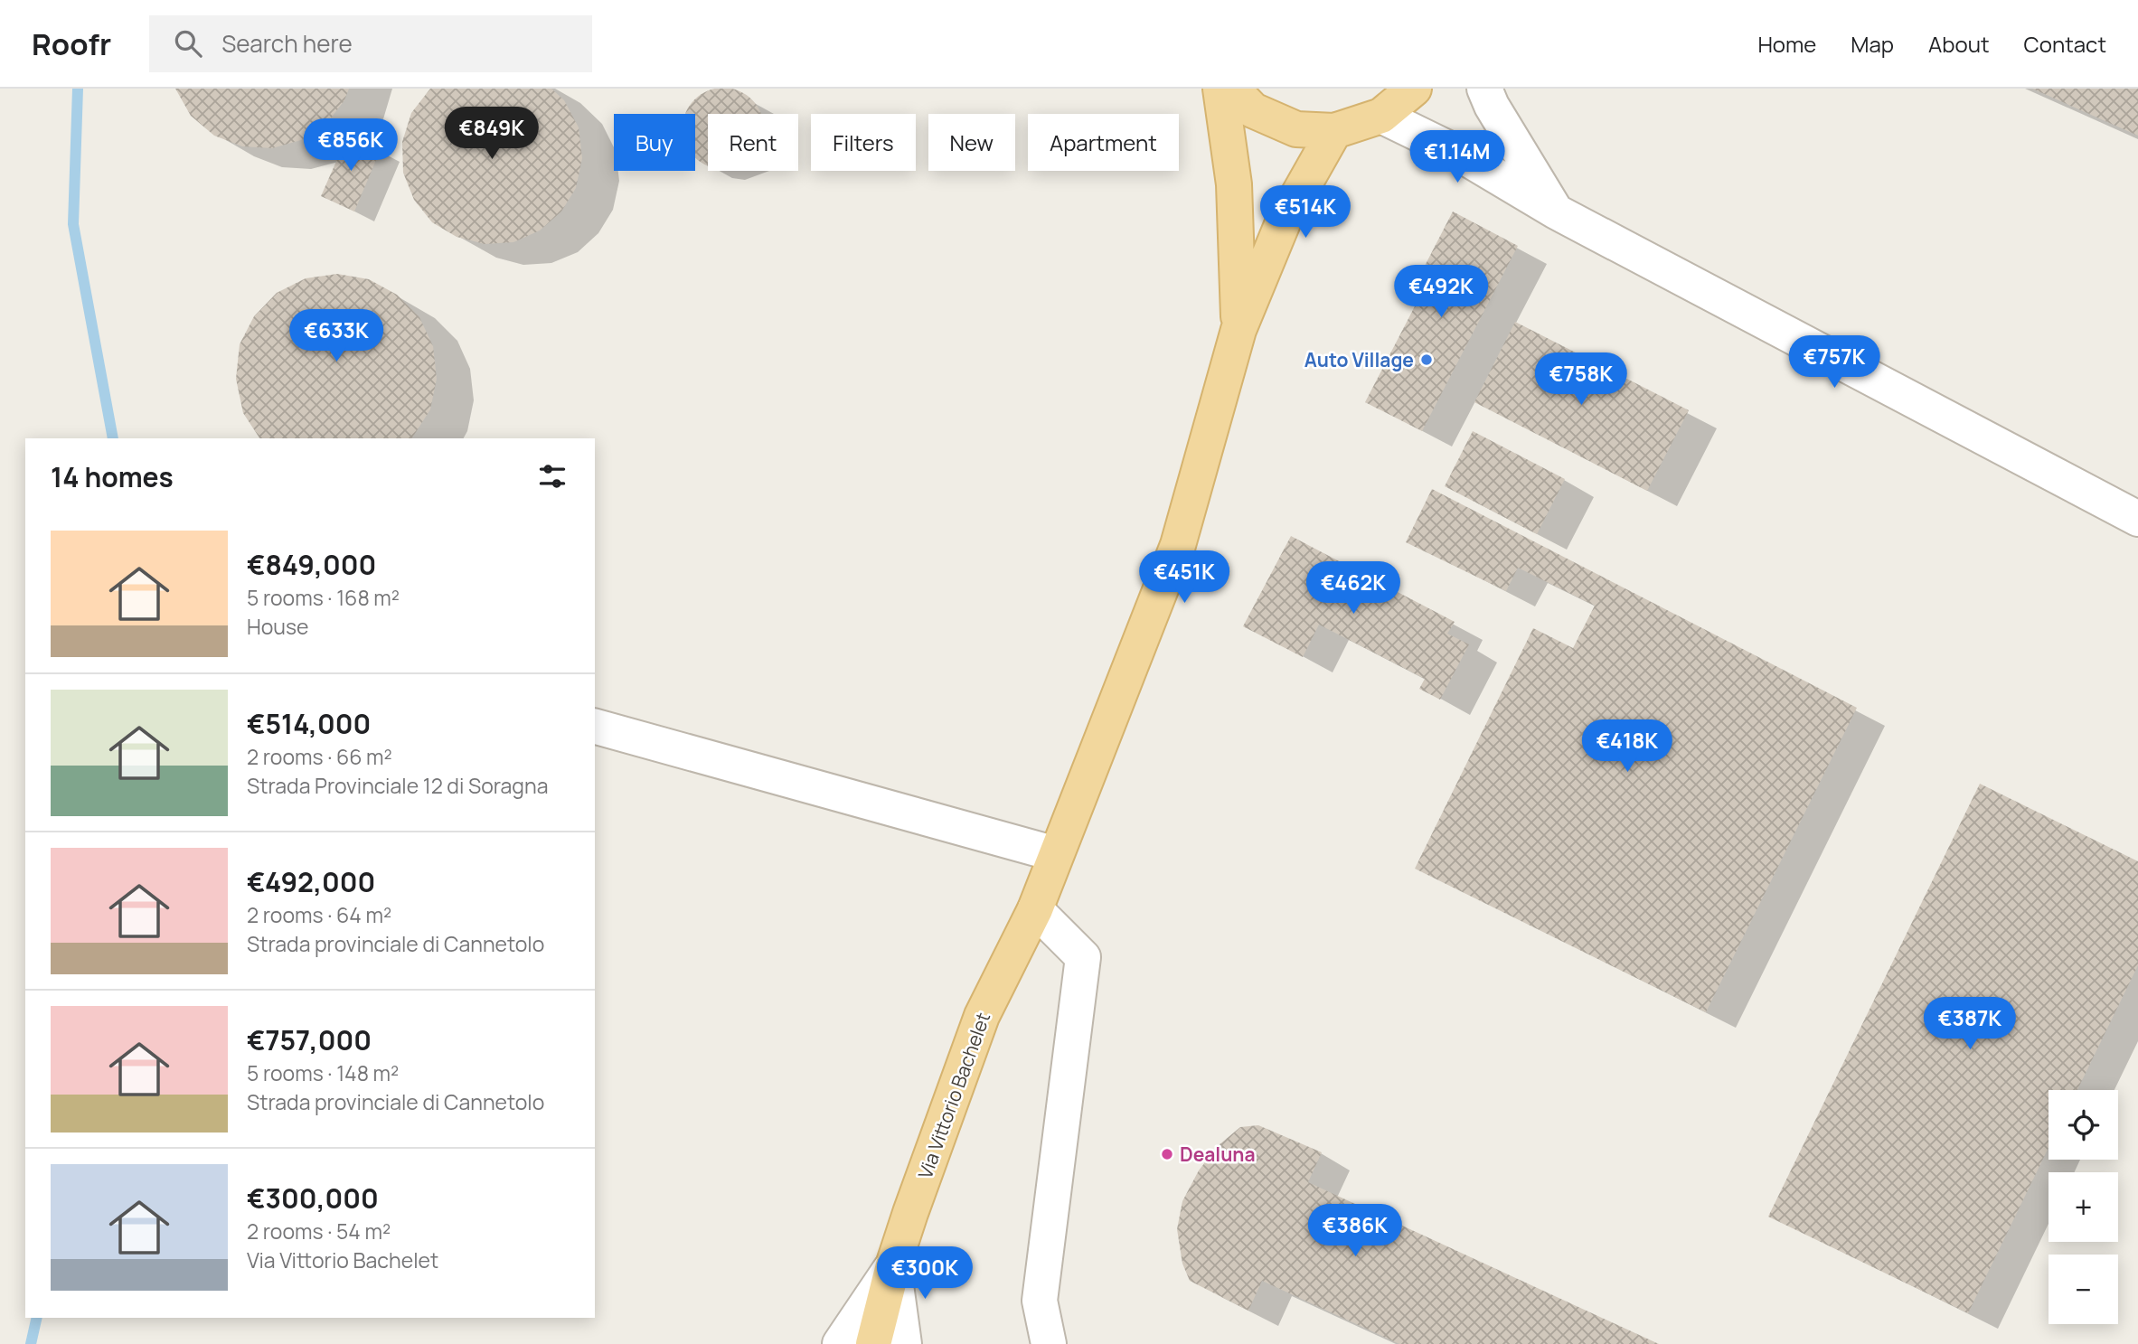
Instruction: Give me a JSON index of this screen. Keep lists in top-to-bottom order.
{
  "streets": {
    "main road": ["Via Vittorio Bachelet"]
  },
  "places": ["Auto Village", "Dealuna"],
  "page": {
    "header": "Roofr",
    "search": "Search here",
    "nav": [
      "Home",
      "Map",
      "About",
      "Contact"
    ],
    "price": [
      "€849K",
      "€856K",
      "€1.14M",
      "€514K",
      "€492K",
      "€633K",
      "€757K",
      "€758K",
      "€451K",
      "€462K",
      "€418K",
      "€387K",
      "€386K",
      "€300K"
    ],
    "chip": [
      "Buy",
      "Rent",
      "Filters",
      "New",
      "Apartment"
    ],
    "heading": "14 homes",
    "list": [
      {
        "name": "€849,000",
        "note": "5 rooms · 168 m² · House"
      },
      {
        "name": "€514,000",
        "note": "2 rooms · 66 m² · Strada Provinciale 12 di Soragna"
      },
      {
        "name": "€492,000",
        "note": "2 rooms · 64 m² · Strada provinciale di Cannetolo"
      },
      {
        "name": "€757,000",
        "note": "5 rooms · 148 m² · Strada provinciale di Cannetolo"
      },
      {
        "name": "€300,000",
        "note": "2 rooms · 54 m² · Via Vittorio Bachelet"
      }
    ],
    "map_buttons": ["+", "−"]
  }
}
